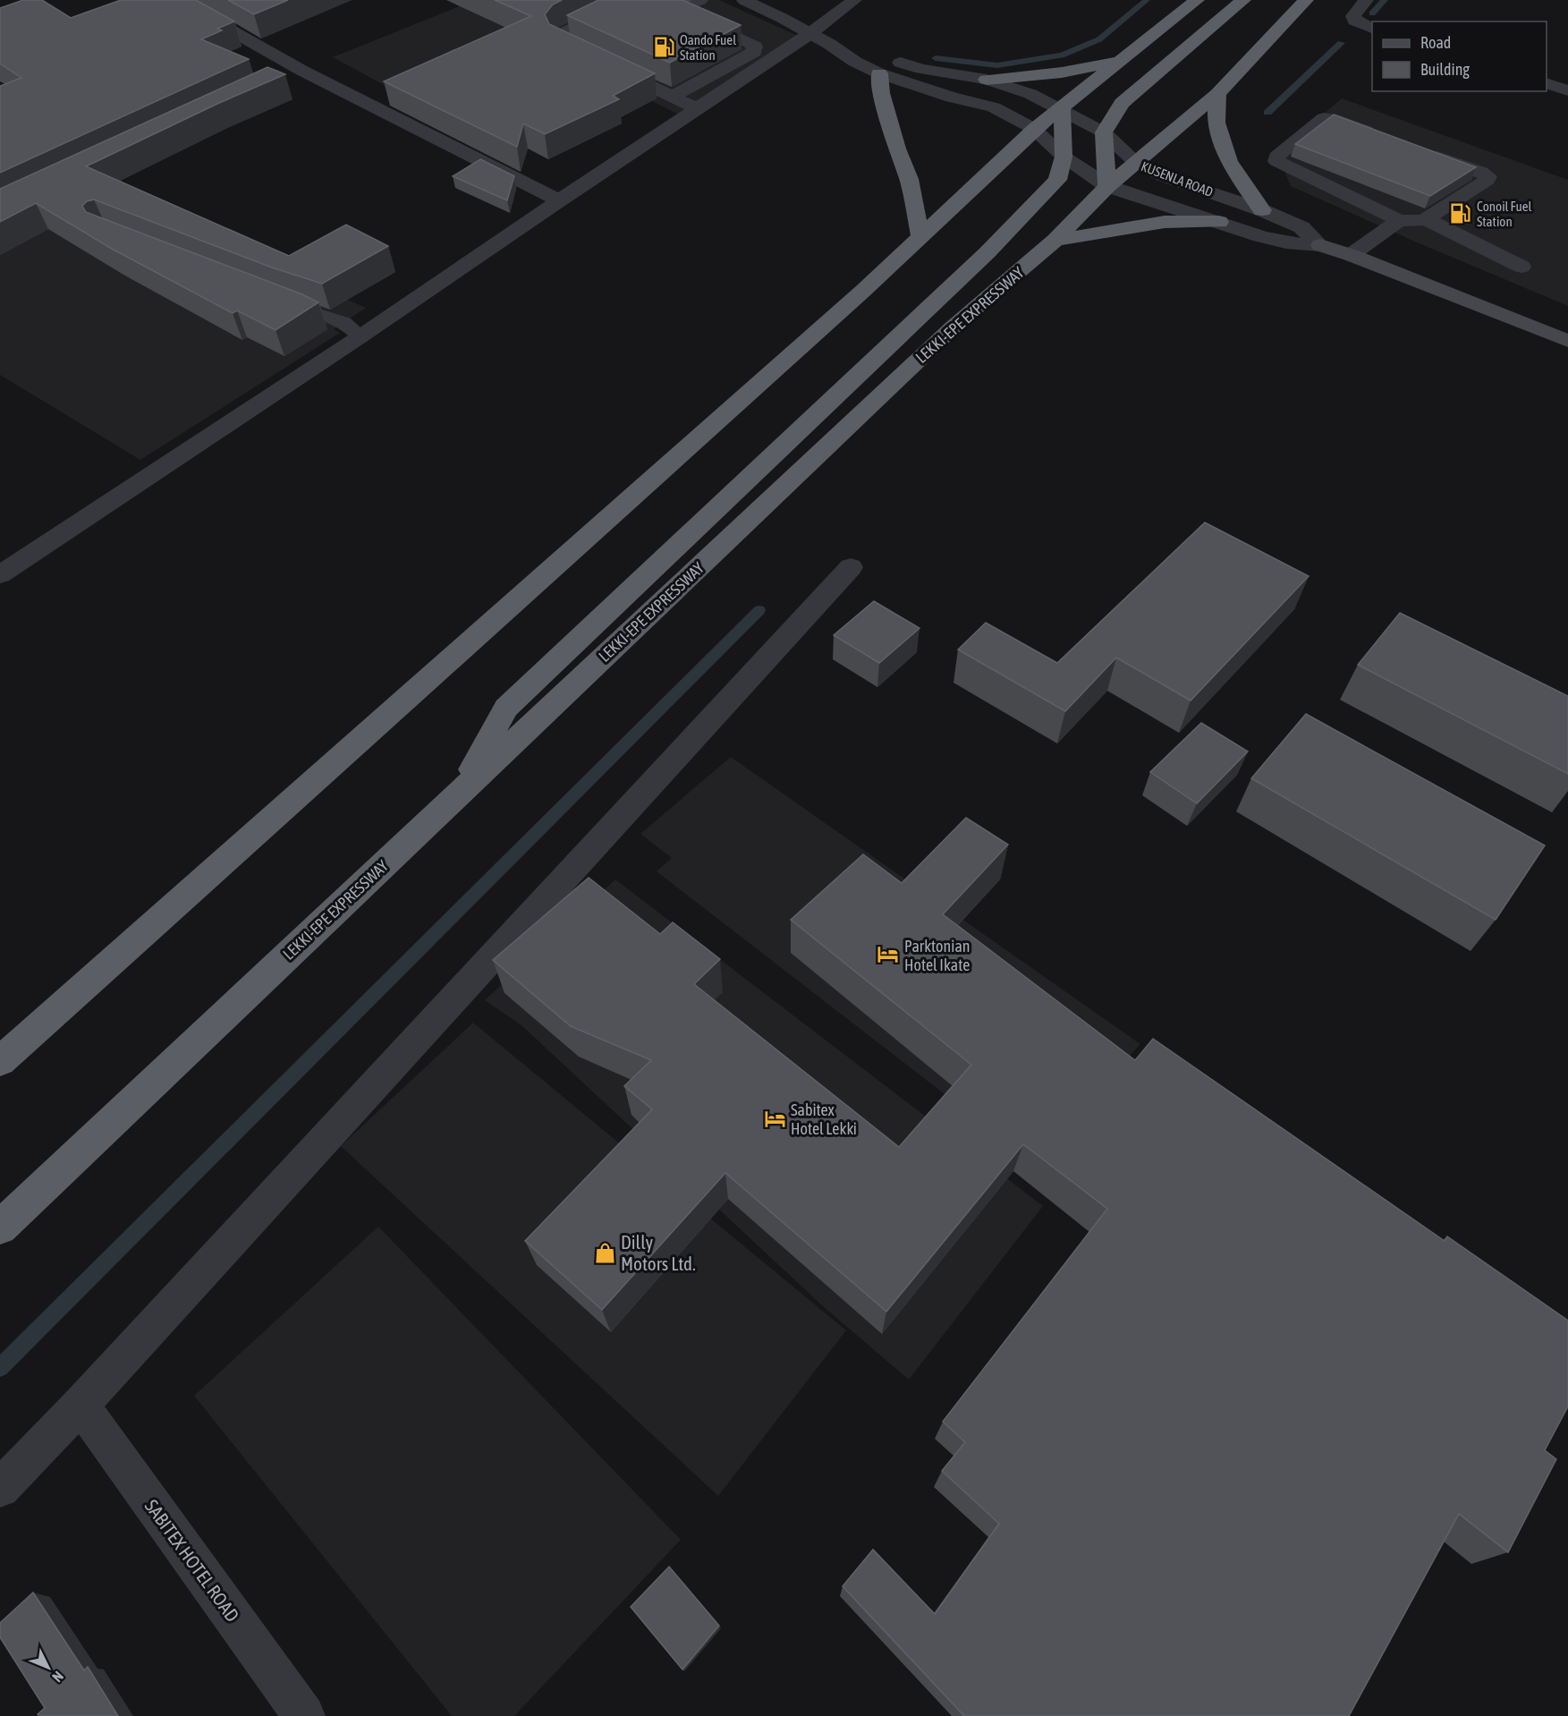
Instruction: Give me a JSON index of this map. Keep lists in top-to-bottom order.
{
  "streets": {
    "highway": ["LEKKI-EPE EXPRESSWAY"],
    "main road": ["KUSENLA ROAD"],
    "street": ["SABITEX HOTEL ROAD"]
  },
  "crossings": [
    ["KUSENLA ROAD", "LEKKI-EPE EXPRESSWAY"]
  ],
  "places": {
    "fuel station": ["Oando Fuel Station", "Conoil Fuel Station"],
    "hotel": ["Parktonian Hotel Ikate", "Sabitex Hotel Lekki"],
    "shop": ["Dilly Motors Ltd."]
  },
  "legend": ["Road", "Building"],
  "north": "bottom right"
}
